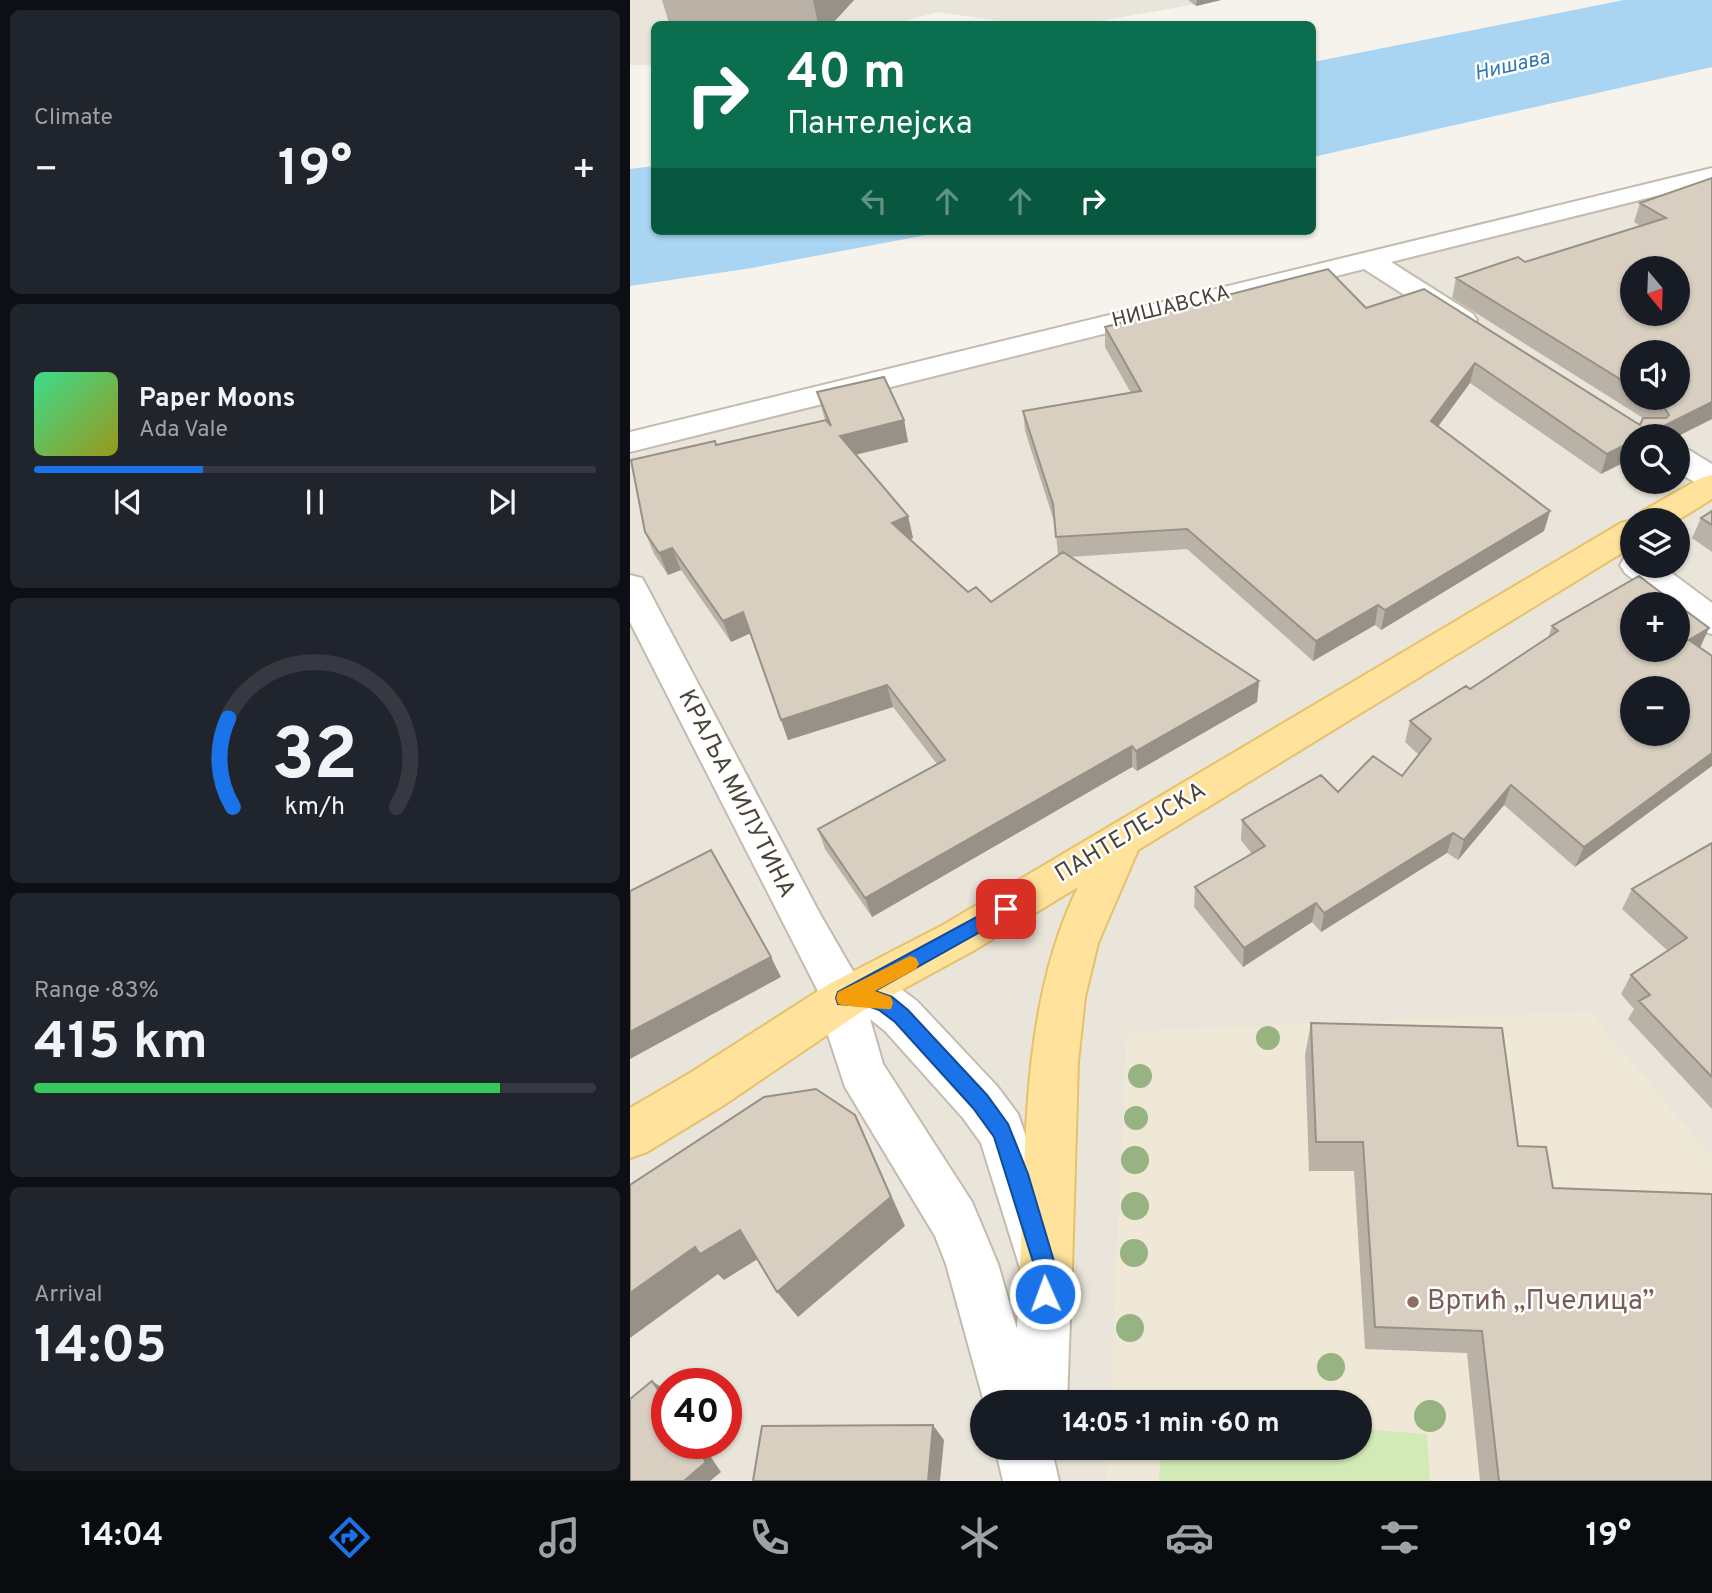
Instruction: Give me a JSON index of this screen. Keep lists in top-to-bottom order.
{
  "streets": {
    "main road": ["ПАНТЕЛЕЈСКА"],
    "street": ["НИШАВСКА", "КРАЉА МИЛУТИНА"]
  },
  "crossings": [
    ["КРАЉА МИЛУТИНА", "ПАНТЕЛЕЈСКА"]
  ],
  "water": ["Нишава"],
  "places": ["Вртић „Пчелица”"],
  "north": "bottom",
  "page": {
    "tile": [
      "Climate",
      ["Range · 83%", "415 km"],
      ["Arrival", "14:05"]
    ],
    "turn": ["40 m", "Пантелејска"],
    "heat": ["−", "19°", "+"],
    "map_buttons": ["+", "−"],
    "song": ["Paper Moons", "Ada Vale"],
    "limit": "40",
    "trip": "14:05 · 1 min · 60 m",
    "tabs": ["14:04", "19°"],
    "gauge": ["32", "km/h"]
  }
}
